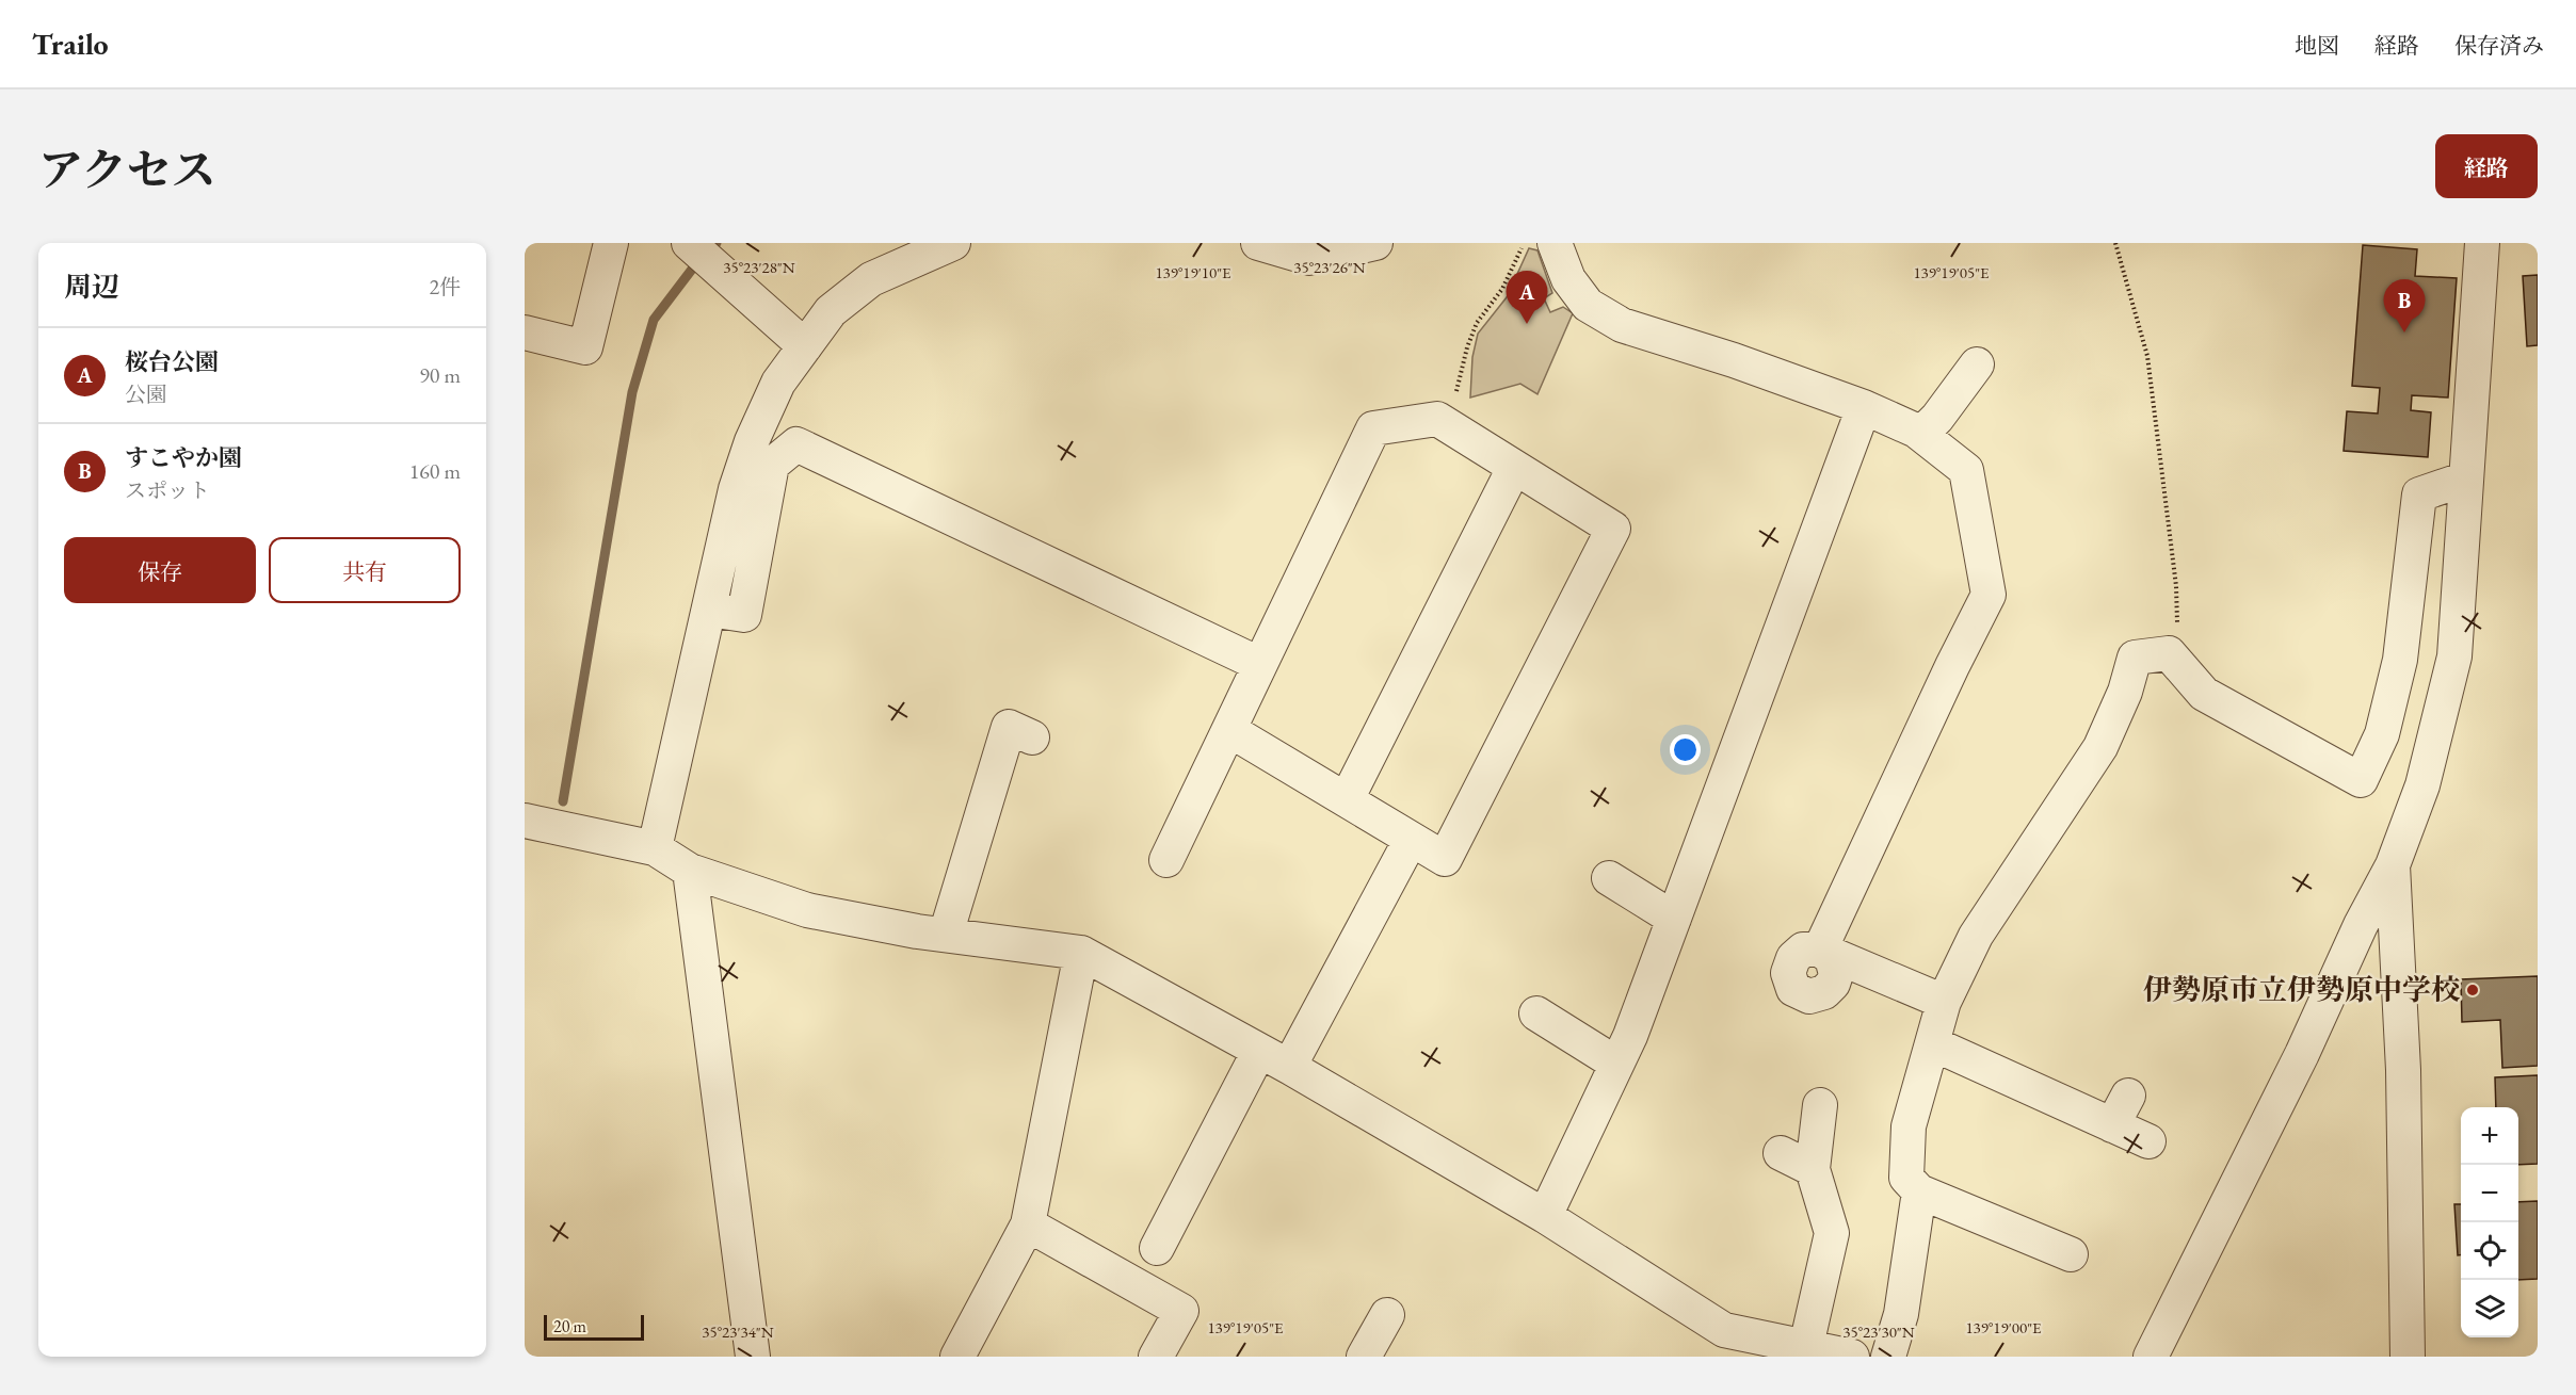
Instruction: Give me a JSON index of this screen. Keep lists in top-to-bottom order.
{
  "places": ["伊勢原市立伊勢原中学校"],
  "scale_bar": "20 m",
  "page": {
    "header": "Trailo",
    "nav": ["地図", "経路", "保存済み"],
    "title": "アクセス",
    "buttons": [
      "経路",
      ["保存", "共有"]
    ],
    "heading": ["周辺", "2件"],
    "pins": ["A", "B"],
    "list": [
      {
        "mark": "A",
        "name": "桜台公園",
        "note": "公園",
        "value": "90 m"
      },
      {
        "mark": "B",
        "name": "すこやか園",
        "note": "スポット",
        "value": "160 m"
      }
    ],
    "map_buttons": ["+", "−"],
    "scale": "20 m"
  },
  "coordinates": [
    "35°23'28\"N",
    "35°23'26\"N",
    "139°19'10\"E",
    "139°19'05\"E",
    "139°19'00\"E",
    "35°23'34\"N",
    "35°23'30\"N"
  ]
}
